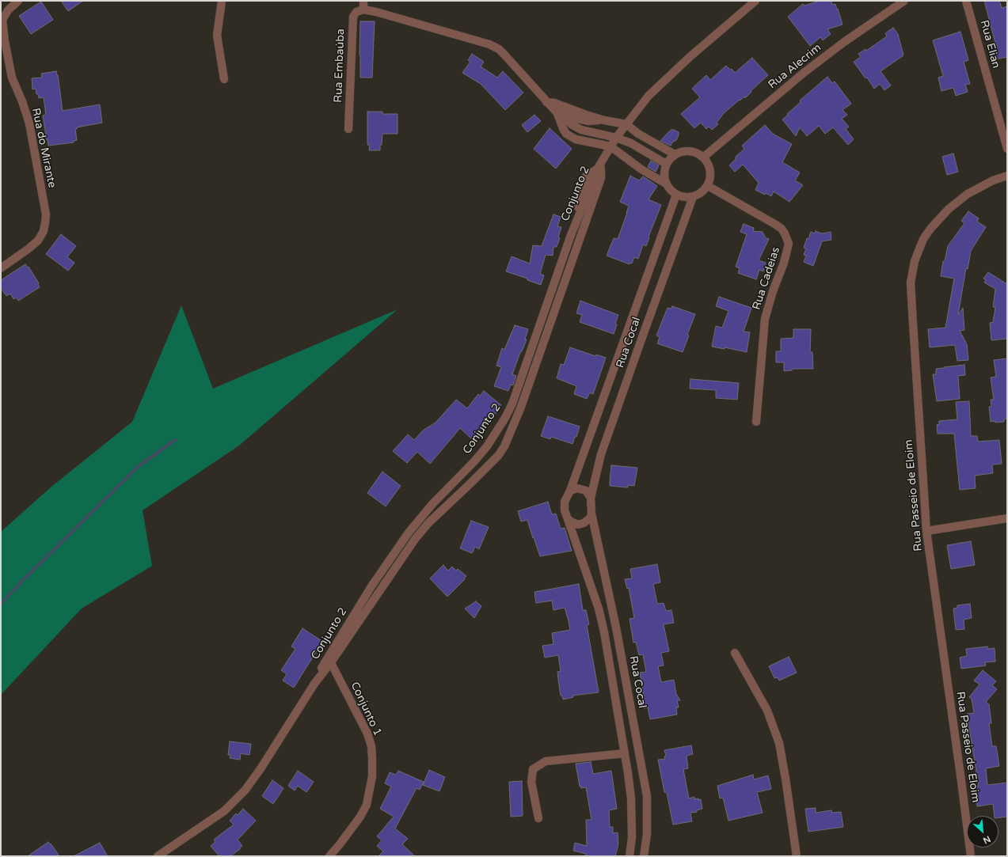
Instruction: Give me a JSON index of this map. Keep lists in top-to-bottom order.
{
  "streets": {
    "street": [
      "Rua Elian",
      "Rua Embaúba",
      "Rua Alecrim",
      "Rua do Mirante",
      "Conjunto 2",
      "Rua Cadeias",
      "Rua Cocal",
      "Rua Passeio de Eloim",
      "Conjunto 1"
    ]
  },
  "crossings": [
    ["Rua Alecrim", "Rua Cadeias"],
    ["Rua Alecrim", "Rua Cocal"],
    ["Conjunto 2", "Conjunto 1"],
    ["Rua Cadeias", "Rua Cocal"]
  ],
  "north": "bottom right"
}
